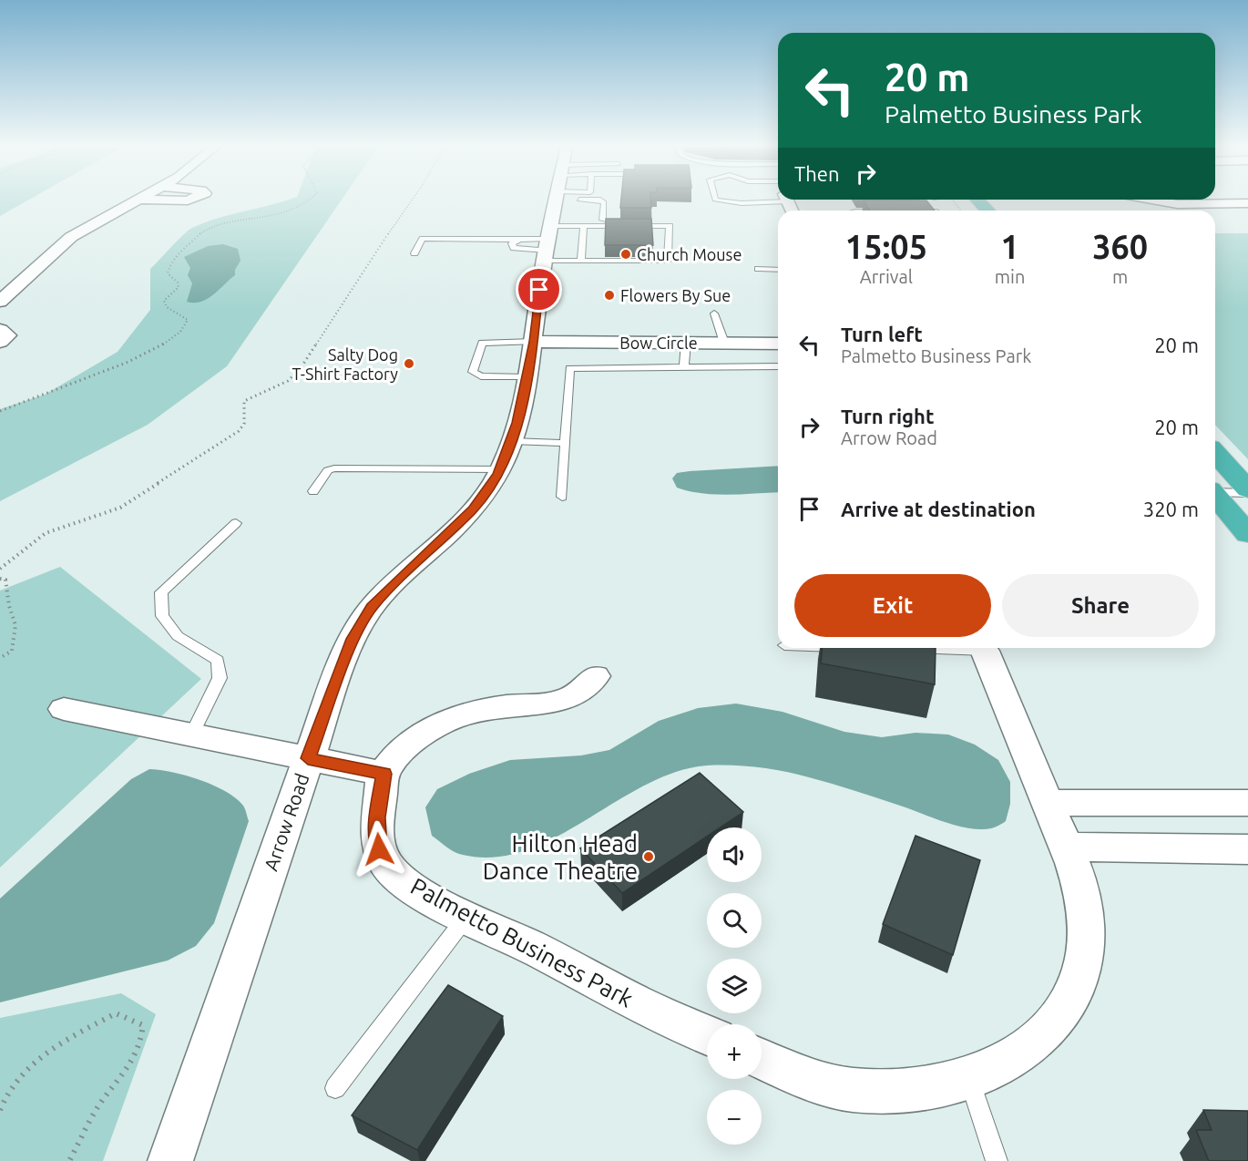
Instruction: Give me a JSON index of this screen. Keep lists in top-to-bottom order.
{
  "streets": {
    "street": ["Bow Circle", "Arrow Road", "Palmetto Business Park"]
  },
  "crossings": [
    ["Bow Circle", "Arrow Road"]
  ],
  "places": [
    "Church Mouse",
    "Flowers By Sue",
    "Salty Dog T-Shirt Factory",
    "Hilton Head Dance Theatre"
  ],
  "page": {
    "turn": ["20 m", "Palmetto Business Park"],
    "then": "Then",
    "eta": [
      "15:05",
      "Arrival",
      "1",
      "min",
      "360",
      "m"
    ],
    "list": [
      {
        "name": "Turn left",
        "note": "Palmetto Business Park",
        "value": "20 m"
      },
      {
        "name": "Turn right",
        "note": "Arrow Road",
        "value": "20 m"
      },
      {
        "name": "Arrive at destination",
        "value": "320 m"
      }
    ],
    "buttons": ["Exit", "Share"],
    "map_buttons": ["+", "−"]
  }
}
